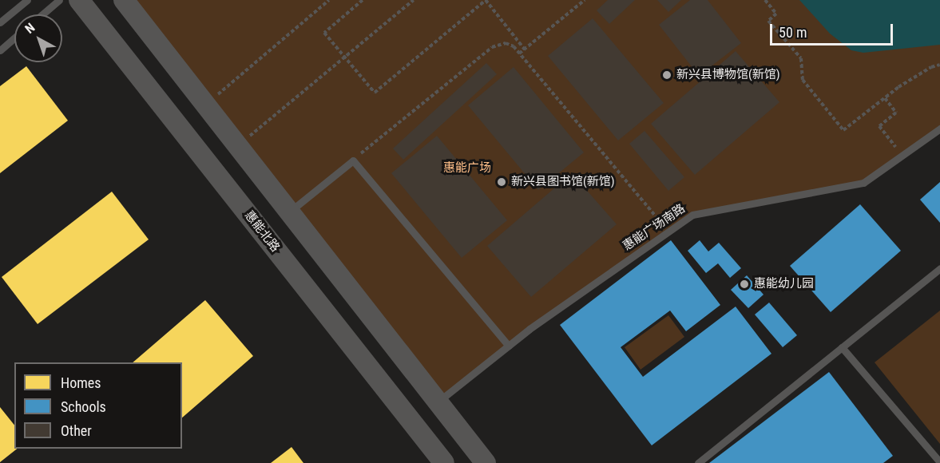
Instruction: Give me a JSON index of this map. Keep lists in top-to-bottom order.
{
  "streets": {
    "street": ["惠能北路"],
    "lane": ["惠能广场南路"]
  },
  "parks": ["惠能广场"],
  "places": ["新兴县博物馆(新馆)", "新兴县图书馆(新馆)", "惠能幼儿园"],
  "legend": ["Homes", "Schools", "Other"],
  "scale_bar": "50 m",
  "north": "top left"
}
